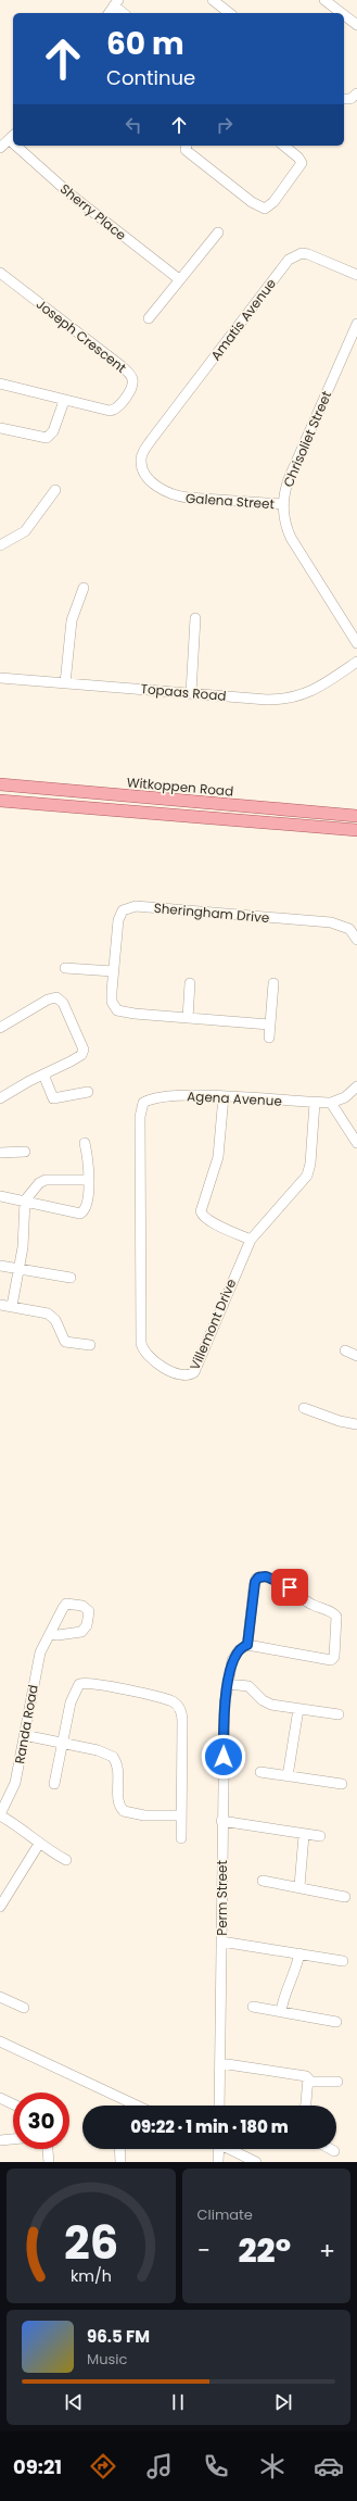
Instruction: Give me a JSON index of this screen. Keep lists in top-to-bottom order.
{
  "streets": {
    "main road": ["Witkoppen Road"],
    "street": [
      "Sherry Place",
      "Amatis Avenue",
      "Joseph Crescent",
      "Chrisoliet Street",
      "Galena Street",
      "Topaas Road",
      "Sheringham Drive",
      "Agena Avenue",
      "Villemont Drive",
      "Randa Road",
      "Perm Street"
    ]
  },
  "crossings": [
    ["Amatis Avenue", "Galena Street"],
    ["Chrisoliet Street", "Galena Street"],
    ["Agena Avenue", "Villemont Drive"]
  ],
  "page": {
    "turn": ["60 m", "Continue"],
    "limit": "30",
    "trip": "09:22 · 1 min · 180 m",
    "tile": "Climate",
    "heat": ["−", "22°", "+"],
    "song": ["96.5 FM", "Music"],
    "tabs": "09:21",
    "gauge": ["26", "km/h"]
  }
}
